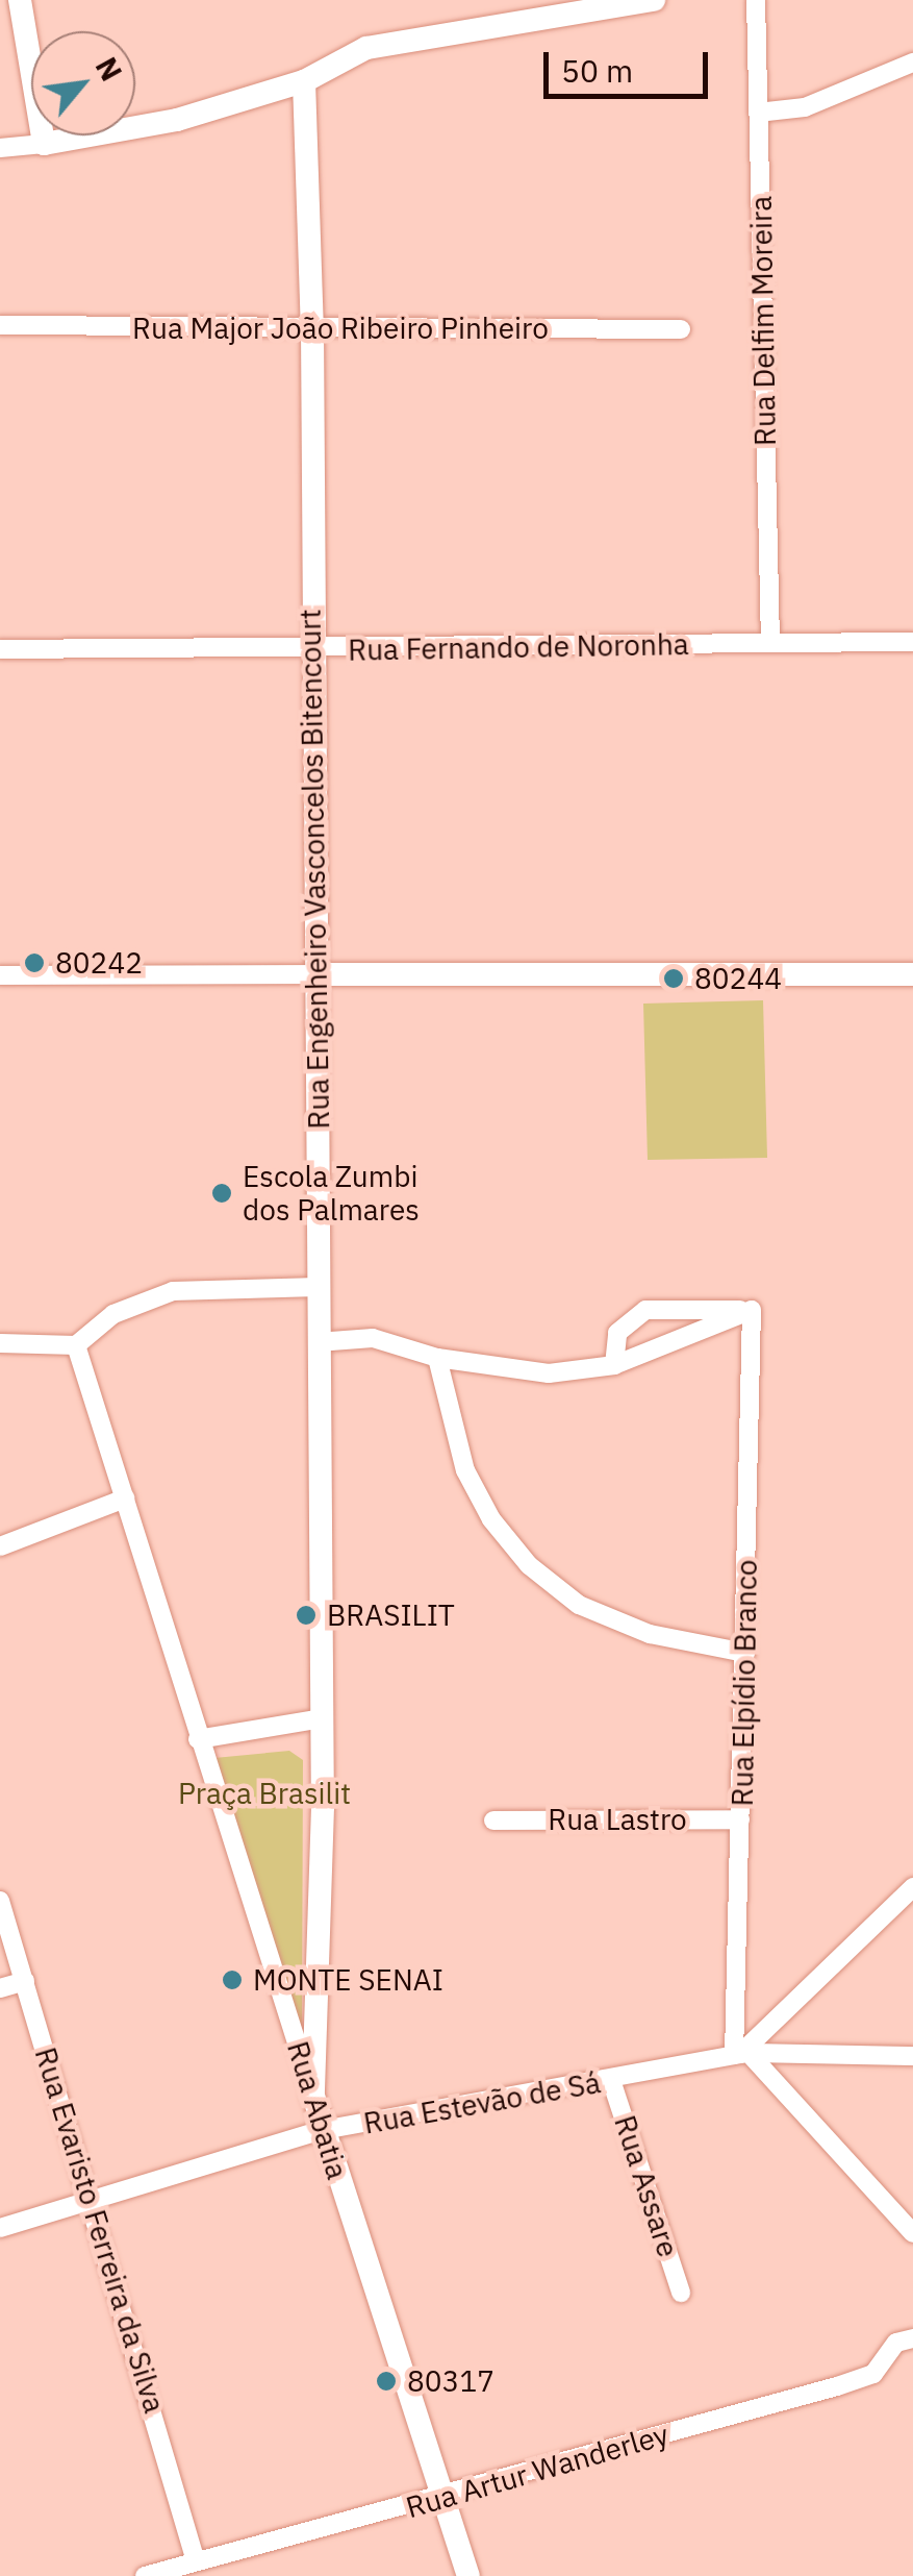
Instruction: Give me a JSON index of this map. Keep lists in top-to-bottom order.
{
  "streets": {
    "street": [
      "Rua Delfim Moreira",
      "Rua Major João Ribeiro Pinheiro",
      "Rua Fernando de Noronha",
      "Rua Engenheiro Vasconcelos Bitencourt",
      "Rua Elpídio Branco",
      "Rua Lastro",
      "Rua Estevão de Sá",
      "Rua Abatia",
      "Rua Assare",
      "Rua Evaristo Ferreira da Silva",
      "Rua Artur Wanderley"
    ]
  },
  "crossings": [
    ["Rua Delfim Moreira", "Rua Fernando de Noronha"],
    ["Rua Major João Ribeiro Pinheiro", "Rua Engenheiro Vasconcelos Bitencourt"],
    ["Rua Fernando de Noronha", "Rua Engenheiro Vasconcelos Bitencourt"],
    ["Rua Engenheiro Vasconcelos Bitencourt", "Rua Abatia"],
    ["Rua Elpídio Branco", "Rua Lastro"],
    ["Rua Elpídio Branco", "Rua Estevão de Sá"],
    ["Rua Estevão de Sá", "Rua Abatia"],
    ["Rua Estevão de Sá", "Rua Assare"],
    ["Rua Estevão de Sá", "Rua Evaristo Ferreira da Silva"],
    ["Rua Abatia", "Rua Artur Wanderley"],
    ["Rua Evaristo Ferreira da Silva", "Rua Artur Wanderley"]
  ],
  "parks": ["Praça Brasilit"],
  "places": [
    "80242",
    "80244",
    "Escola Zumbi dos Palmares",
    "BRASILIT",
    "MONTE SENAI",
    "80317"
  ],
  "scale_bar": "50 m",
  "north": "top right"
}
